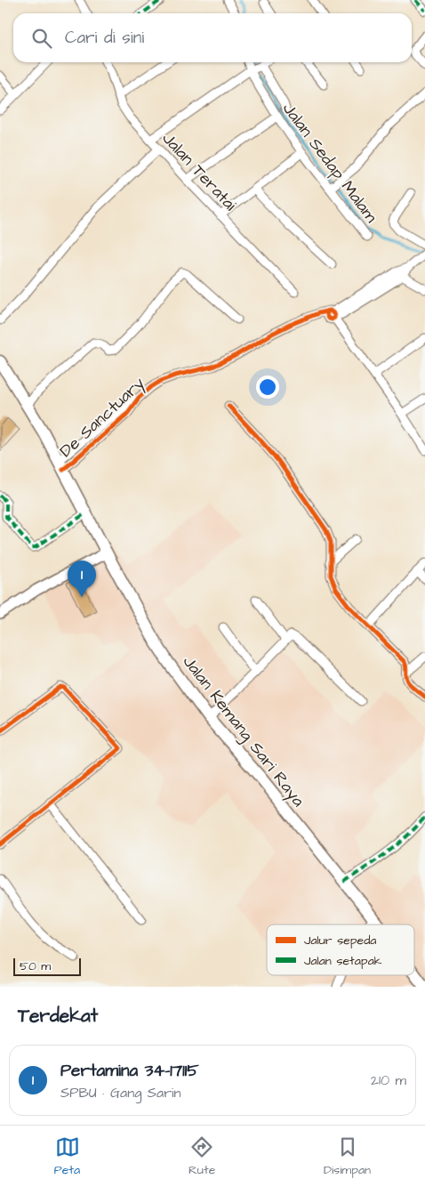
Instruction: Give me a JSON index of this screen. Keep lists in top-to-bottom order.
{
  "streets": {
    "main road": ["Jalan Kemang Sari Raya"],
    "street": ["Jalan Sedap Malam", "Jalan Teratai", "De Sanctuary"]
  },
  "crossings": [
    ["De Sanctuary", "Jalan Kemang Sari Raya"]
  ],
  "legend": ["Jalur sepeda", "Jalan setapak"],
  "scale_bar": "50 m",
  "page": {
    "search": "Cari di sini",
    "pins": "1",
    "scale": "50 m",
    "heading": "Terdekat",
    "list": [
      {
        "mark": "1",
        "name": "Pertamina 34-17115",
        "note": "SPBU · Gang Sarin",
        "value": "210 m"
      }
    ],
    "nav": ["Peta", "Rute", "Disimpan"]
  }
}
